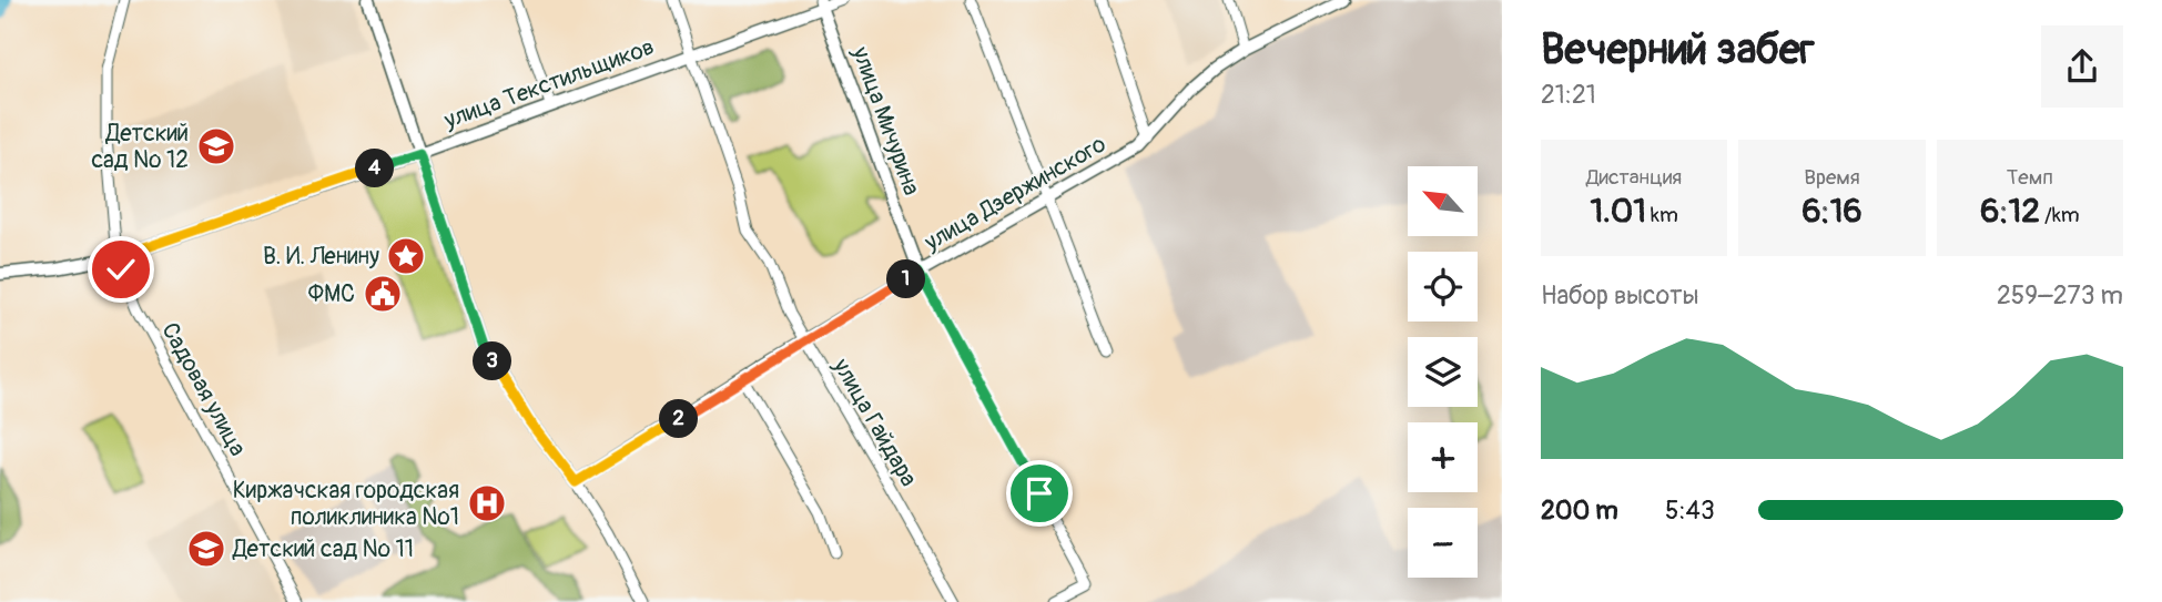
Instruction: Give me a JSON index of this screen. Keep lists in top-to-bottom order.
{
  "streets": {
    "street": [
      "улица Текстильщиков",
      "улица Мичурина",
      "улица Дзержинского",
      "Садовая улица",
      "улица Гайдара"
    ]
  },
  "crossings": [
    ["улица Текстильщиков", "улица Мичурина"],
    ["улица Текстильщиков", "Садовая улица"],
    ["улица Текстильщиков", "улица Гайдара"],
    ["улица Мичурина", "улица Дзержинского"],
    ["улица Дзержинского", "улица Гайдара"]
  ],
  "places": {
    "school or university": ["Детский сад № 12", "Детский сад № 11"],
    "place": ["В. И. Ленину"],
    "public building": ["ФМС"],
    "hospital": ["Киржачская городская поликлиника №1"]
  },
  "north": "top left",
  "page": {
    "heading": ["Вечерний забег", "21:21"],
    "stats": [
      ["Дистанция", "1.01 km"],
      ["Время", "6:16"],
      ["Темп", "6:12 /km"]
    ],
    "pins": [
      "4",
      "1",
      "3",
      "2"
    ],
    "map_buttons": ["+", "−"],
    "chart": ["Набор высоты", "259–273 m"],
    "list": [
      {
        "name": "200 m",
        "note": "5:43"
      }
    ]
  }
}
